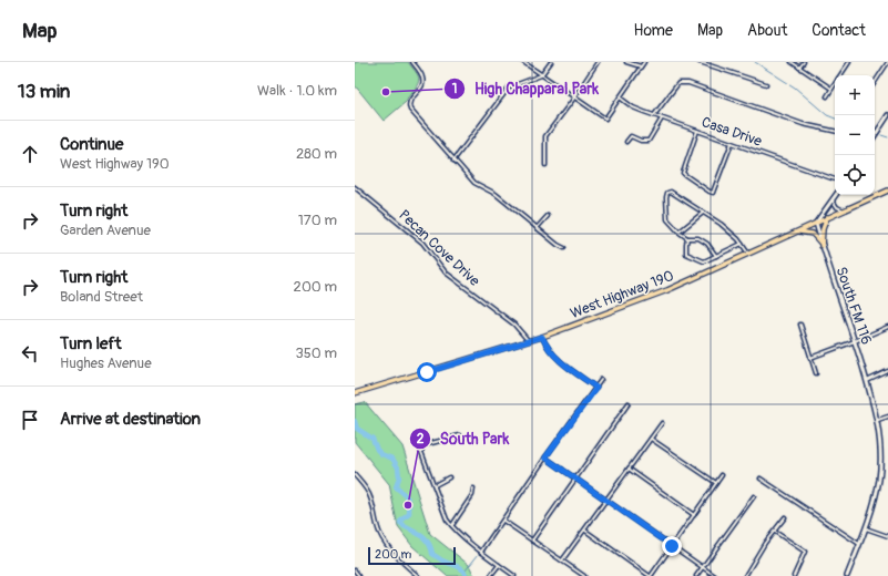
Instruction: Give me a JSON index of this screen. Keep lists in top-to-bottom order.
{
  "streets": {
    "main road": ["West Highway 190", "South FM 116"],
    "street": ["Casa Drive", "Pecan Cove Drive"]
  },
  "crossings": [
    ["Pecan Cove Drive", "West Highway 190"],
    ["West Highway 190", "South FM 116"]
  ],
  "places": ["High Chapparal Park", "South Park"],
  "scale_bar": "200 m",
  "page": {
    "header": "Map",
    "nav": [
      "Home",
      "Map",
      "About",
      "Contact"
    ],
    "heading": ["13 min", "Walk · 1.0 km"],
    "map_buttons": ["+", "−"],
    "list": [
      ["Continue", "West Highway 190", "280 m"],
      ["Turn right", "Garden Avenue", "170 m"],
      ["Turn right", "Boland Street", "200 m"],
      ["Turn left", "Hughes Avenue", "350 m"],
      "Arrive at destination"
    ],
    "scale": "200 m"
  }
}
